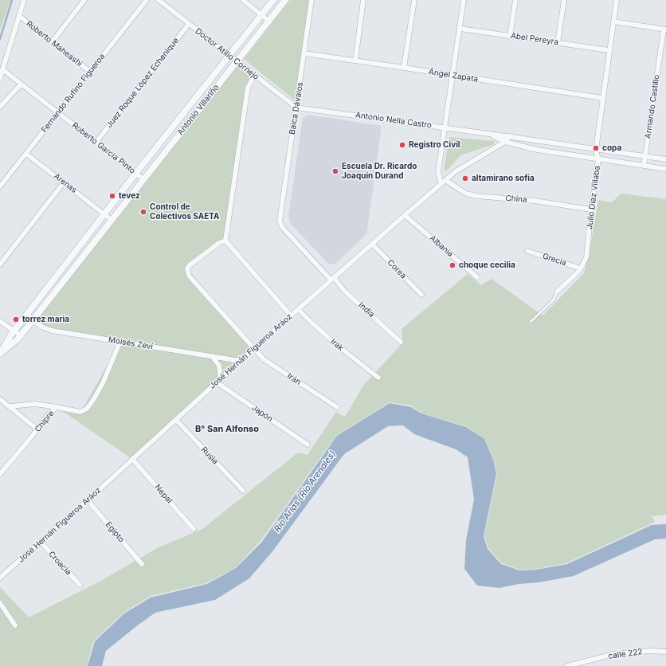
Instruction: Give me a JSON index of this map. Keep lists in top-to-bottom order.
{
  "streets": {
    "street": [
      "Abel Pereyra",
      "Roberto Maheashi",
      "Doctor Atilio Cornejo",
      "Ángel Zapata",
      "Juez Roque López Echenique",
      "Fernando Rufino Figueroa",
      "Armando Castillo",
      "Baica Dávalos",
      "Antonio Villariño",
      "Antonio Nella Castro",
      "Roberto García Pinto",
      "Arenas",
      "Julio Díaz Villaba",
      "China",
      "Albania",
      "Grecia",
      "Corea",
      "India",
      "Moisés Zevi",
      "Irak",
      "José Hernán Figueroa Aráoz",
      "Irán",
      "Japón",
      "Chipre",
      "Rusia",
      "Nepal",
      "Egipto",
      "Croacia",
      "calle 222"
    ]
  },
  "crossings": [
    ["Abel Pereyra", "Julio Díaz Villaba"],
    ["Roberto Maheashi", "Fernando Rufino Figueroa"],
    ["Doctor Atilio Cornejo", "Juez Roque López Echenique"],
    ["Doctor Atilio Cornejo", "Baica Dávalos"],
    ["Doctor Atilio Cornejo", "Antonio Villariño"],
    ["Doctor Atilio Cornejo", "Antonio Nella Castro"],
    ["Ángel Zapata", "Baica Dávalos"],
    ["Ángel Zapata", "Julio Díaz Villaba"],
    ["Juez Roque López Echenique", "Roberto García Pinto"],
    ["Fernando Rufino Figueroa", "Roberto García Pinto"],
    ["Fernando Rufino Figueroa", "Arenas"],
    ["Armando Castillo", "Antonio Nella Castro"],
    ["Baica Dávalos", "Antonio Nella Castro"],
    ["Baica Dávalos", "India"],
    ["Antonio Villariño", "Roberto García Pinto"],
    ["Antonio Villariño", "Arenas"],
    ["Antonio Villariño", "Moisés Zevi"],
    ["Antonio Nella Castro", "Julio Díaz Villaba"],
    ["Antonio Nella Castro", "José Hernán Figueroa Aráoz"],
    ["Julio Díaz Villaba", "China"],
    ["Julio Díaz Villaba", "Grecia"],
    ["China", "José Hernán Figueroa Aráoz"],
    ["Albania", "José Hernán Figueroa Aráoz"],
    ["Corea", "José Hernán Figueroa Aráoz"],
    ["India", "José Hernán Figueroa Aráoz"],
    ["Moisés Zevi", "José Hernán Figueroa Aráoz"],
    ["Moisés Zevi", "Chipre"],
    ["Irak", "José Hernán Figueroa Aráoz"],
    ["José Hernán Figueroa Aráoz", "Irán"],
    ["José Hernán Figueroa Aráoz", "Japón"],
    ["José Hernán Figueroa Aráoz", "Rusia"],
    ["José Hernán Figueroa Aráoz", "Nepal"],
    ["José Hernán Figueroa Aráoz", "Egipto"],
    ["José Hernán Figueroa Aráoz", "Croacia"]
  ],
  "districts": ["B° San Alfonso"],
  "water": ["Río Arias (Río Arenales)"],
  "places": [
    "Registro Civíl",
    "copa",
    "Escuela Dr. Ricardo Joaquin Durand",
    "altamirano sofia",
    "tevez",
    "Control de Colectivos SAETA",
    "choque cecilia",
    "torrez maria"
  ]
}
